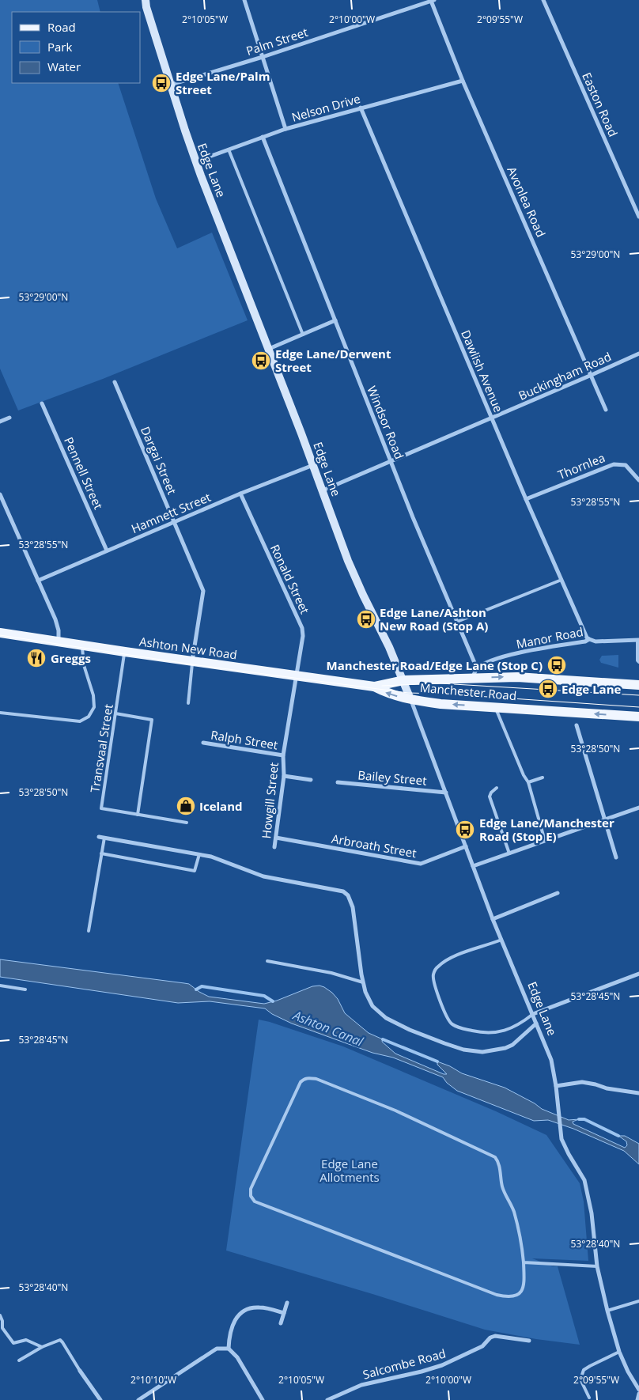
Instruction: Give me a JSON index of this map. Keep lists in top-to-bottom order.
{
  "streets": {
    "main road": ["Ashton New Road", "Manchester Road"],
    "street": [
      "Palm Street",
      "Easton Road",
      "Nelson Drive",
      "Edge Lane",
      "Avonlea Road",
      "Dawlish Avenue",
      "Buckingham Road",
      "Windsor Road",
      "Dargai Street",
      "Thornlea",
      "Pennell Street",
      "Hamnett Street",
      "Ronald Street",
      "Manor Road",
      "Ralph Street",
      "Bailey Street",
      "Howgill Street",
      "Arbroath Street",
      "Salcombe Road"
    ],
    "lane": ["Transvaal Street"]
  },
  "crossings": [
    ["Palm Street", "Edge Lane"],
    ["Palm Street", "Avonlea Road"],
    ["Nelson Drive", "Edge Lane"],
    ["Nelson Drive", "Avonlea Road"],
    ["Nelson Drive", "Dawlish Avenue"],
    ["Nelson Drive", "Windsor Road"],
    ["Edge Lane", "Buckingham Road"],
    ["Edge Lane", "Hamnett Street"],
    ["Edge Lane", "Manchester Road"],
    ["Edge Lane", "Bailey Street"],
    ["Edge Lane", "Arbroath Street"],
    ["Avonlea Road", "Buckingham Road"],
    ["Dawlish Avenue", "Buckingham Road"],
    ["Dawlish Avenue", "Thornlea"],
    ["Dawlish Avenue", "Manor Road"],
    ["Buckingham Road", "Windsor Road"],
    ["Windsor Road", "Manor Road"],
    ["Windsor Road", "Manchester Road"],
    ["Dargai Street", "Hamnett Street"],
    ["Dargai Street", "Ashton New Road"],
    ["Pennell Street", "Hamnett Street"],
    ["Hamnett Street", "Ronald Street"],
    ["Ronald Street", "Ashton New Road"],
    ["Ronald Street", "Ralph Street"],
    ["Ronald Street", "Howgill Street"],
    ["Manor Road", "Manchester Road"],
    ["Ashton New Road", "Manchester Road"],
    ["Ashton New Road", "Transvaal Street"],
    ["Ralph Street", "Howgill Street"],
    ["Howgill Street", "Arbroath Street"]
  ],
  "water": ["Ashton Canal"],
  "parks": ["Edge Lane Allotments"],
  "places": {
    "bus stop": [
      "Edge Lane/Palm Street",
      "Edge Lane/Derwent Street",
      "Edge Lane/Ashton New Road (Stop A)",
      "Manchester Road/Edge Lane (Stop C)",
      "Edge Lane",
      "Edge Lane/Manchester Road (Stop E)"
    ],
    "restaurant": ["Greggs"],
    "shop": ["Iceland"]
  },
  "legend": ["Road", "Park", "Water"],
  "coordinates": [
    "2°10'05\"W",
    "2°10'00\"W",
    "2°09'55\"W",
    "53°29'00\"N",
    "53°28'55\"N",
    "53°28'50\"N",
    "53°28'45\"N",
    "53°28'40\"N",
    "2°10'10\"W"
  ]
}
